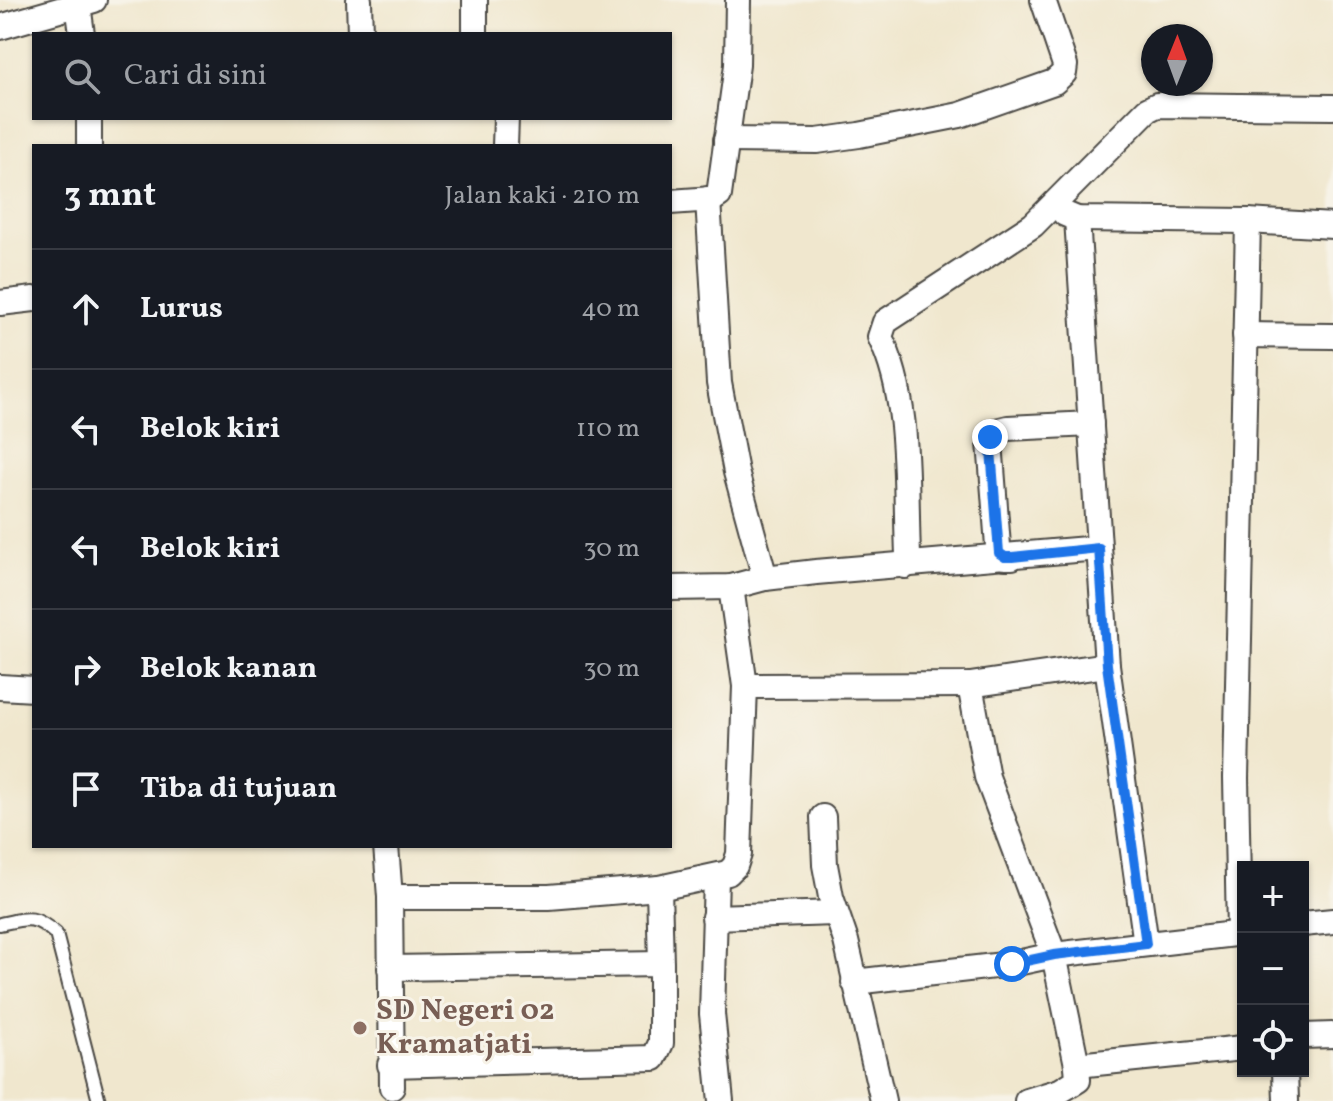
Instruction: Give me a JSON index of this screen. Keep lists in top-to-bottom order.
{
  "places": ["SD Negeri 02 Kramatjati"],
  "north": "top",
  "page": {
    "search": "Cari di sini",
    "heading": ["3 mnt", "Jalan kaki · 210 m"],
    "list": [
      ["Lurus", "40 m"],
      ["Belok kiri", "110 m"],
      ["Belok kiri", "30 m"],
      ["Belok kanan", "30 m"],
      "Tiba di tujuan"
    ],
    "map_buttons": ["+", "−"]
  }
}
